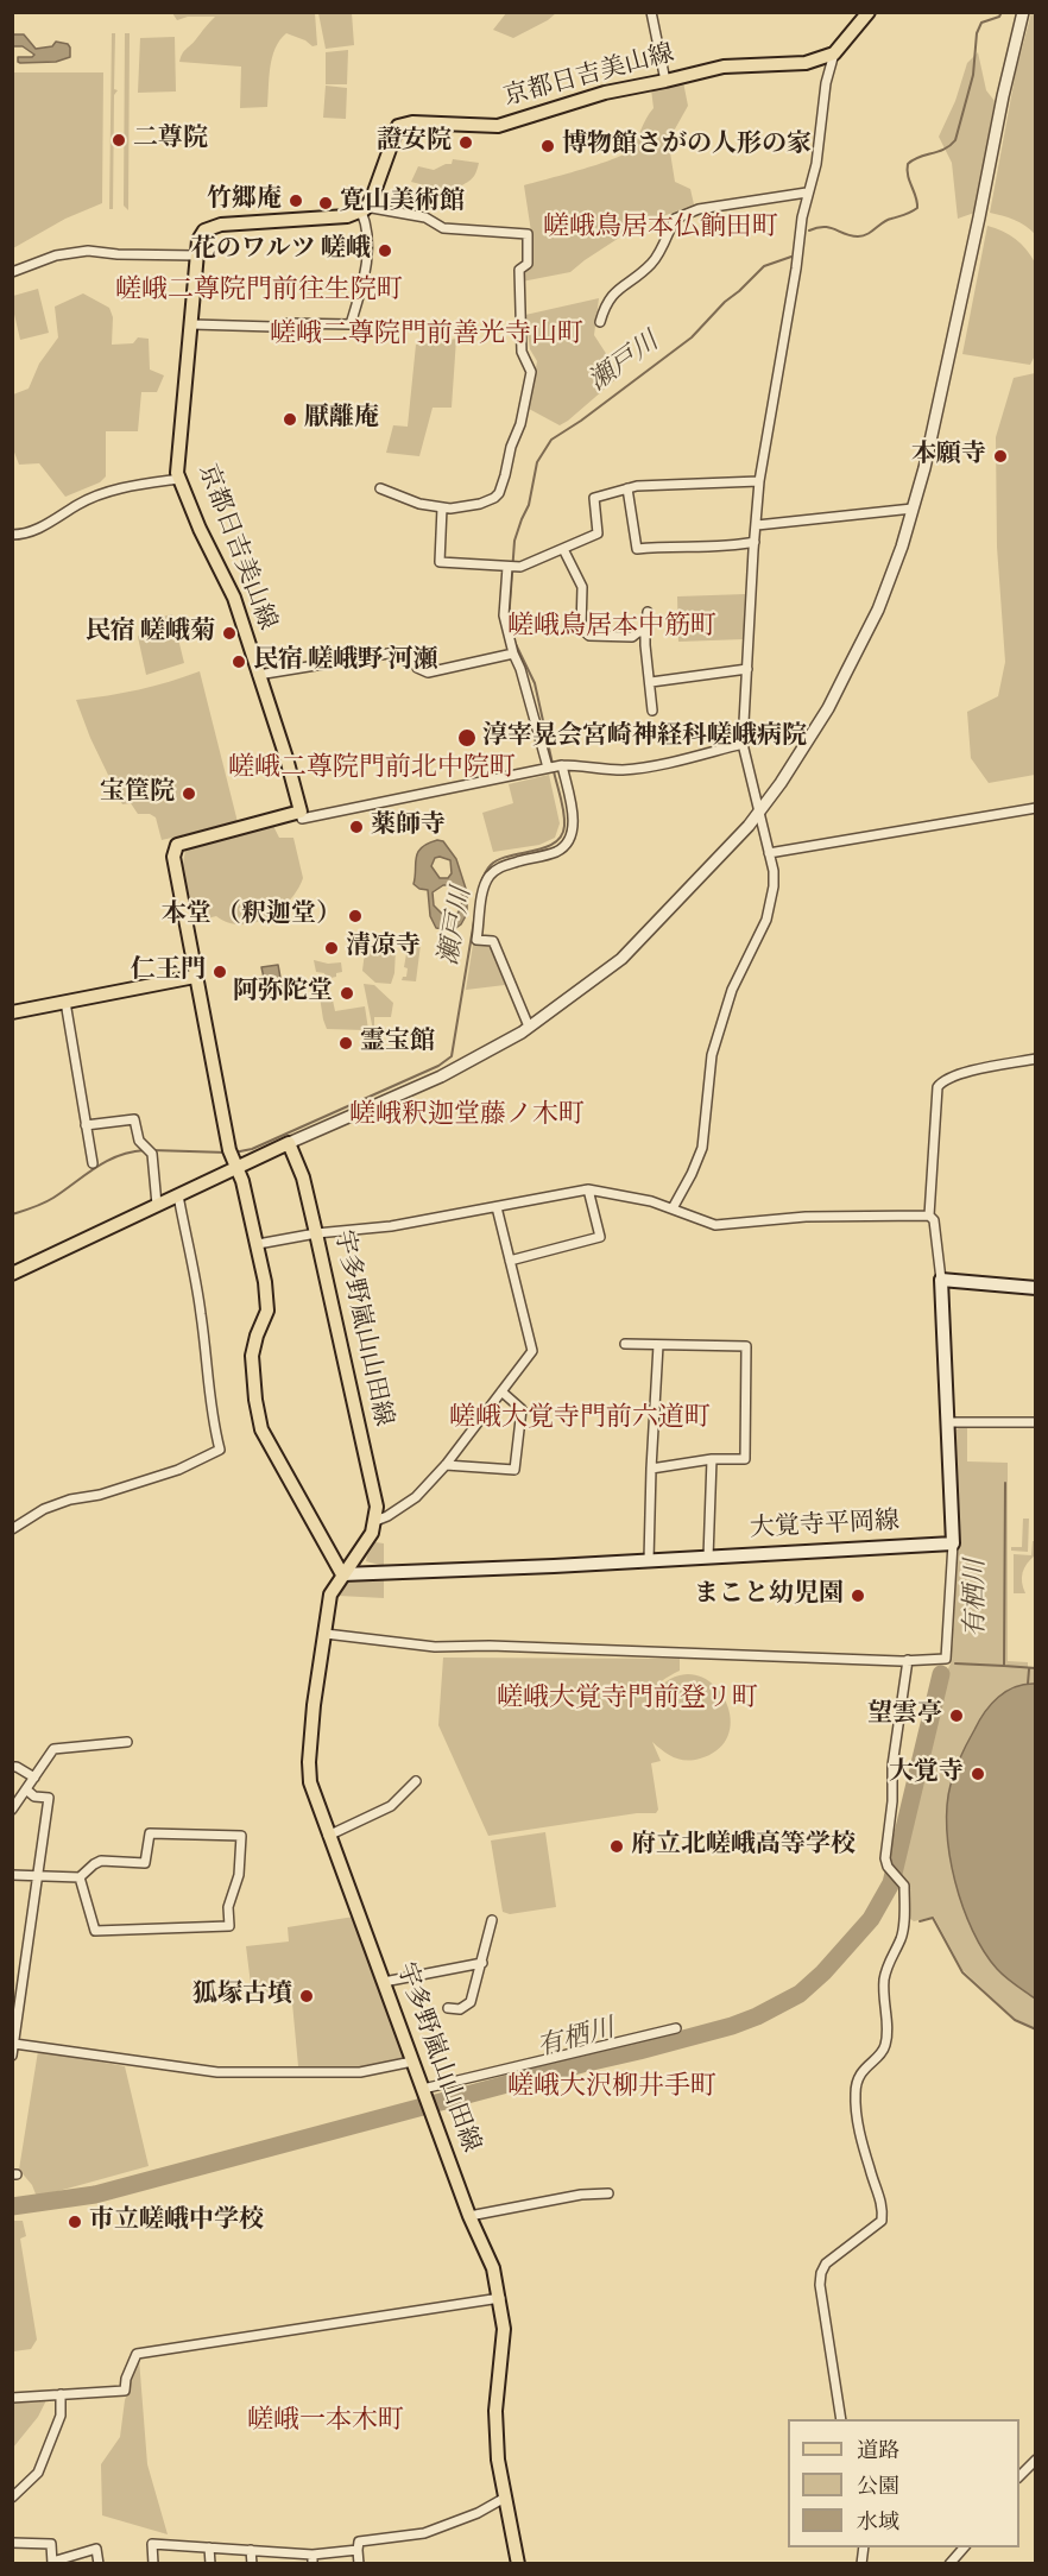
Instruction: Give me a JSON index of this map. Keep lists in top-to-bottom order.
{
  "streets": {
    "main road": ["京都日吉美山線", "宇多野嵐山山田線", "大覚寺平岡線"]
  },
  "crossings": [
    ["宇多野嵐山山田線", "大覚寺平岡線"]
  ],
  "districts": [
    "嵯峨鳥居本仏餉田町",
    "嵯峨二尊院門前往生院町",
    "嵯峨二尊院門前善光寺山町",
    "嵯峨鳥居本中筋町",
    "嵯峨二尊院門前北中院町",
    "嵯峨釈迦堂藤ノ木町",
    "嵯峨大覚寺門前六道町",
    "嵯峨大覚寺門前登リ町",
    "嵯峨大沢柳井手町",
    "嵯峨一本木町"
  ],
  "water": ["瀬戸川", "有栖川"],
  "places": [
    "二尊院",
    "證安院",
    "博物館さがの人形の家",
    "竹郷庵",
    "寛山美術館",
    "花のワルツ 嵯峨",
    "厭離庵",
    "本願寺",
    "民宿 嵯峨菊",
    "民宿 嵯峨野 河瀬",
    "淳宰晃会宮崎神経科嵯峨病院",
    "宝筐院",
    "薬師寺",
    "本堂 （釈迦堂）",
    "清凉寺",
    "仁王門",
    "阿弥陀堂",
    "霊宝館",
    "まこと幼児園",
    "望雲亭",
    "大覚寺",
    "府立北嵯峨高等学校",
    "狐塚古墳",
    "市立嵯峨中学校"
  ],
  "legend": ["道路", "公園", "水域"]
}
